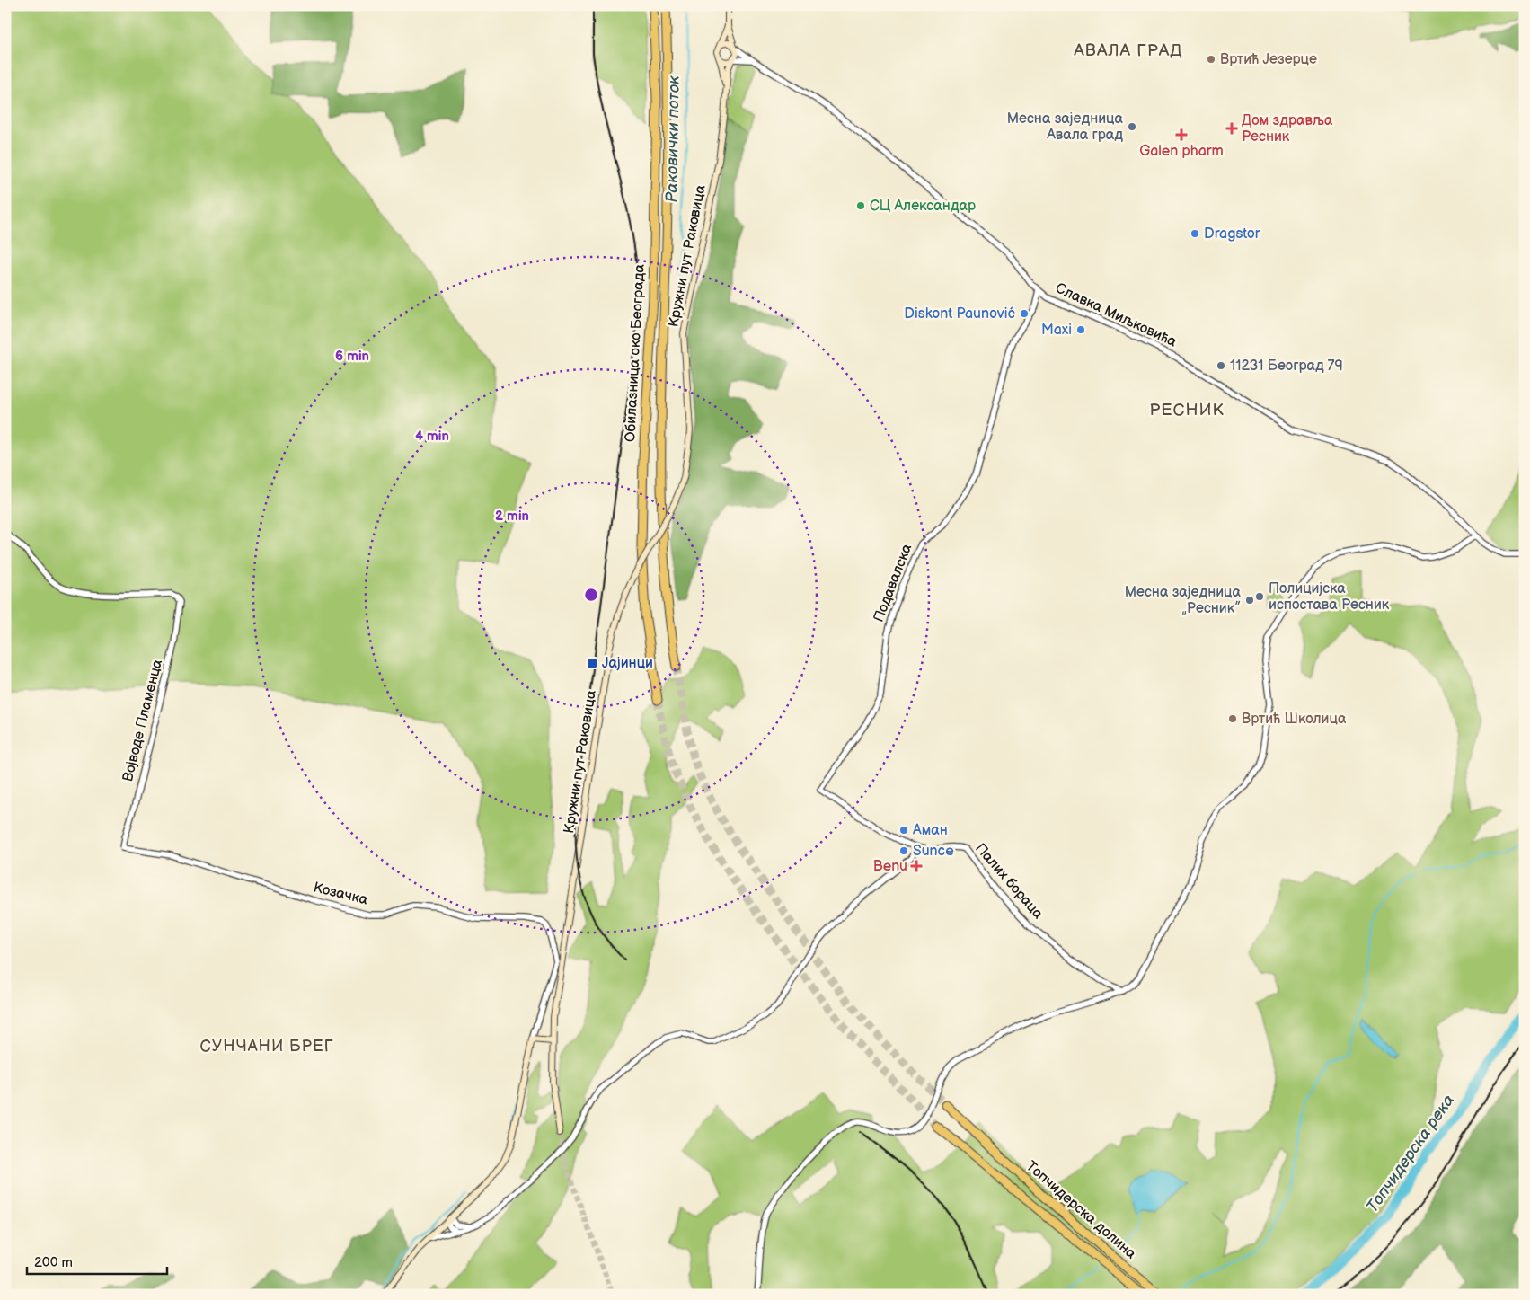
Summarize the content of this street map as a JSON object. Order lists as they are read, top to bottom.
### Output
{
  "streets": {
    "highway": ["Обилазница око Београда", "Топчидерска долина"],
    "main road": ["Кружни пут Раковица"],
    "street": [
      "Славка Миљковића",
      "Подавалска",
      "Војводе Пламенца",
      "Палих бораца",
      "Козачка"
    ]
  },
  "crossings": [
    ["Кружни пут Раковица", "Славка Миљковића"],
    ["Славка Миљковића", "Подавалска"],
    ["Подавалска", "Палих бораца"],
    ["Војводе Пламенца", "Козачка"]
  ],
  "districts": ["АВАЛА ГРАД", "РЕСНИК", "СУНЧАНИ БРЕГ"],
  "water": ["Раковички поток", "Топчидерска река"],
  "places": {
    "other": [
      "Вртић Језерце",
      "Месна заједница Авала град",
      "СЦ Александар",
      "Dragstor",
      "Diskont Paunović",
      "Maxi",
      "11231 Београд 79",
      "Полицијска испостава Ресник",
      "Месна заједница „Ресник”",
      "Вртић Школица",
      "Аман",
      "Sunce"
    ],
    "health": ["Дом здравља Ресник", "Galen pharm", "Benu"],
    "transit": ["Јајинци"]
  },
  "scale_bar": "200 m",
  "rings": ["6 min", "4 min", "2 min"]
}
